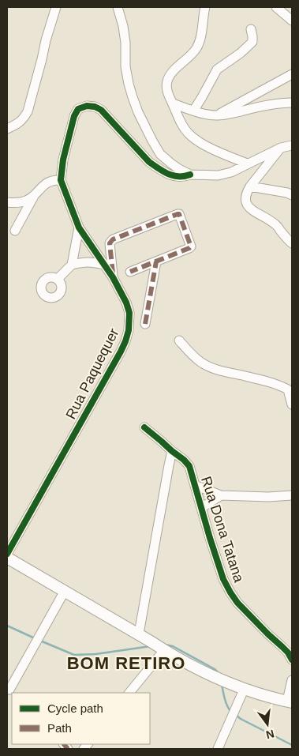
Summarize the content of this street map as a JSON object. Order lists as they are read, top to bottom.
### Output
{
  "streets": {
    "street": ["Rua Paquequer", "Rua Dona Tatana"]
  },
  "districts": ["BOM RETIRO"],
  "legend": ["Cycle path", "Path"],
  "north": "bottom"
}
